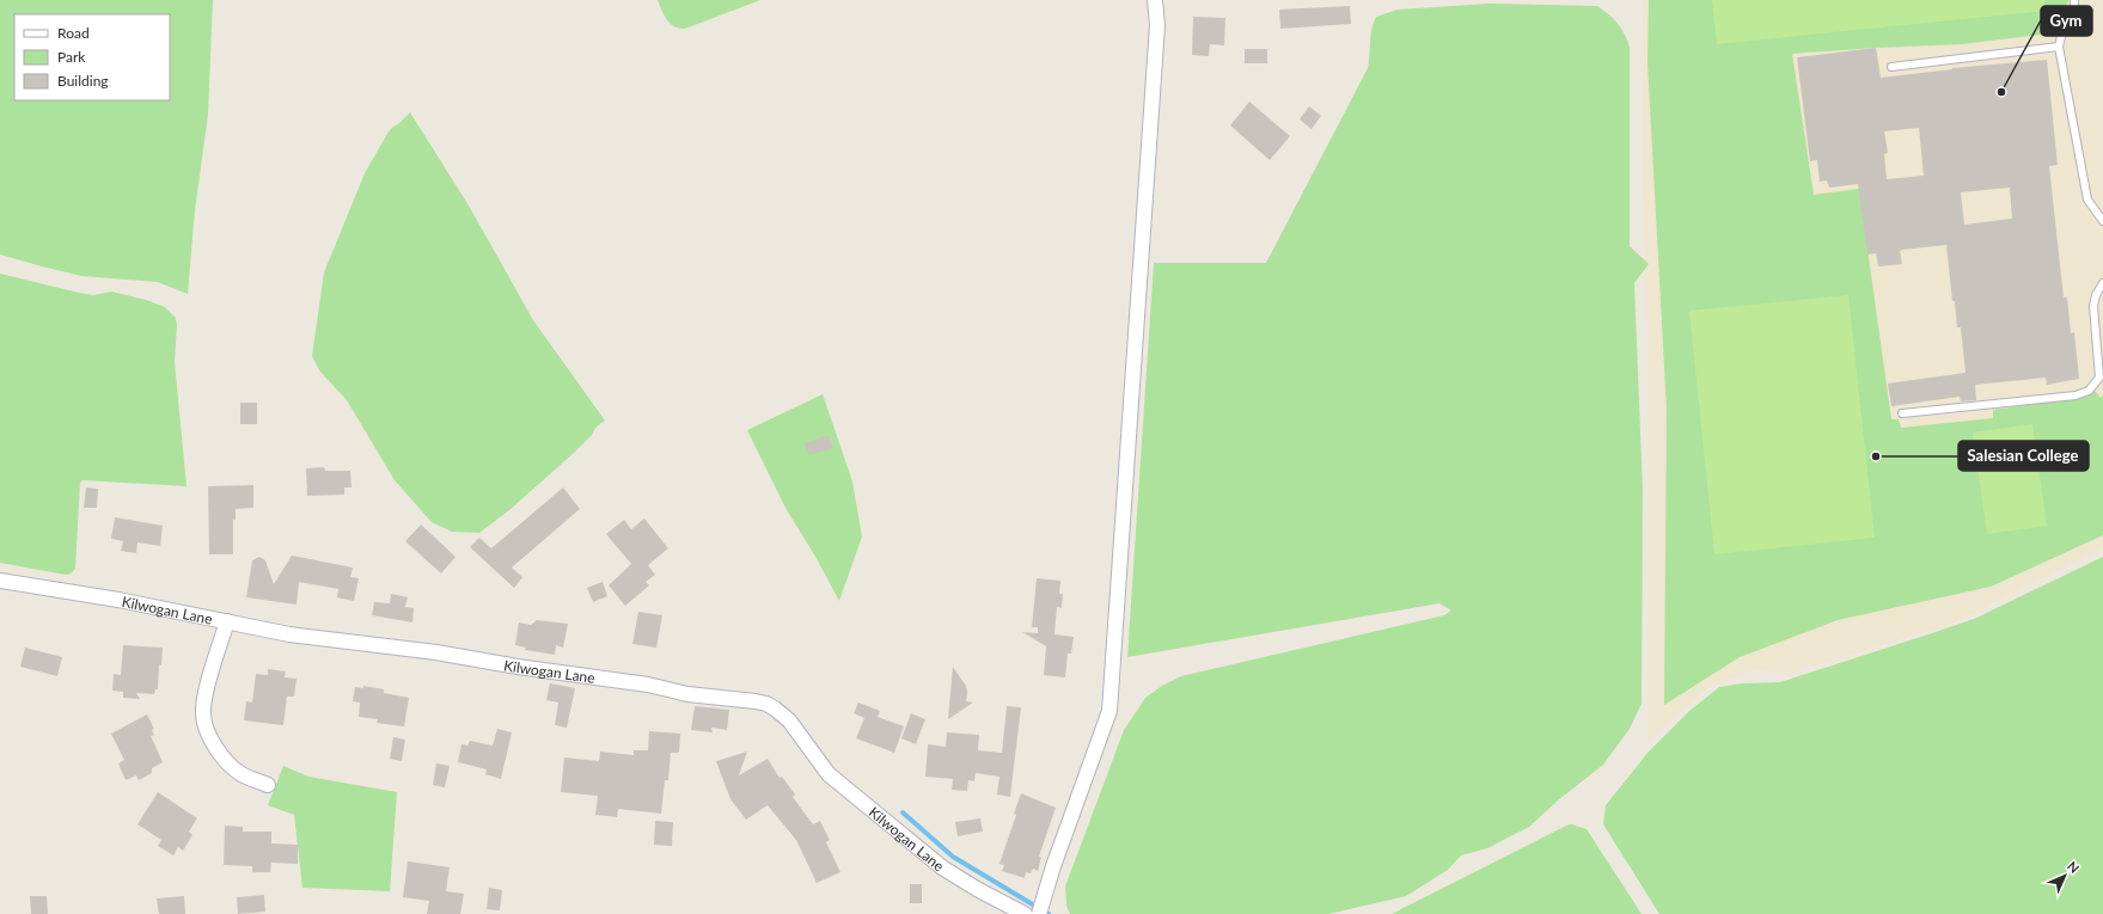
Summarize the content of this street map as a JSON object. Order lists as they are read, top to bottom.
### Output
{
  "streets": {
    "street": ["Kilwogan Lane"]
  },
  "places": ["Gym", "Salesian College"],
  "legend": ["Road", "Park", "Building"],
  "north": "top right"
}
